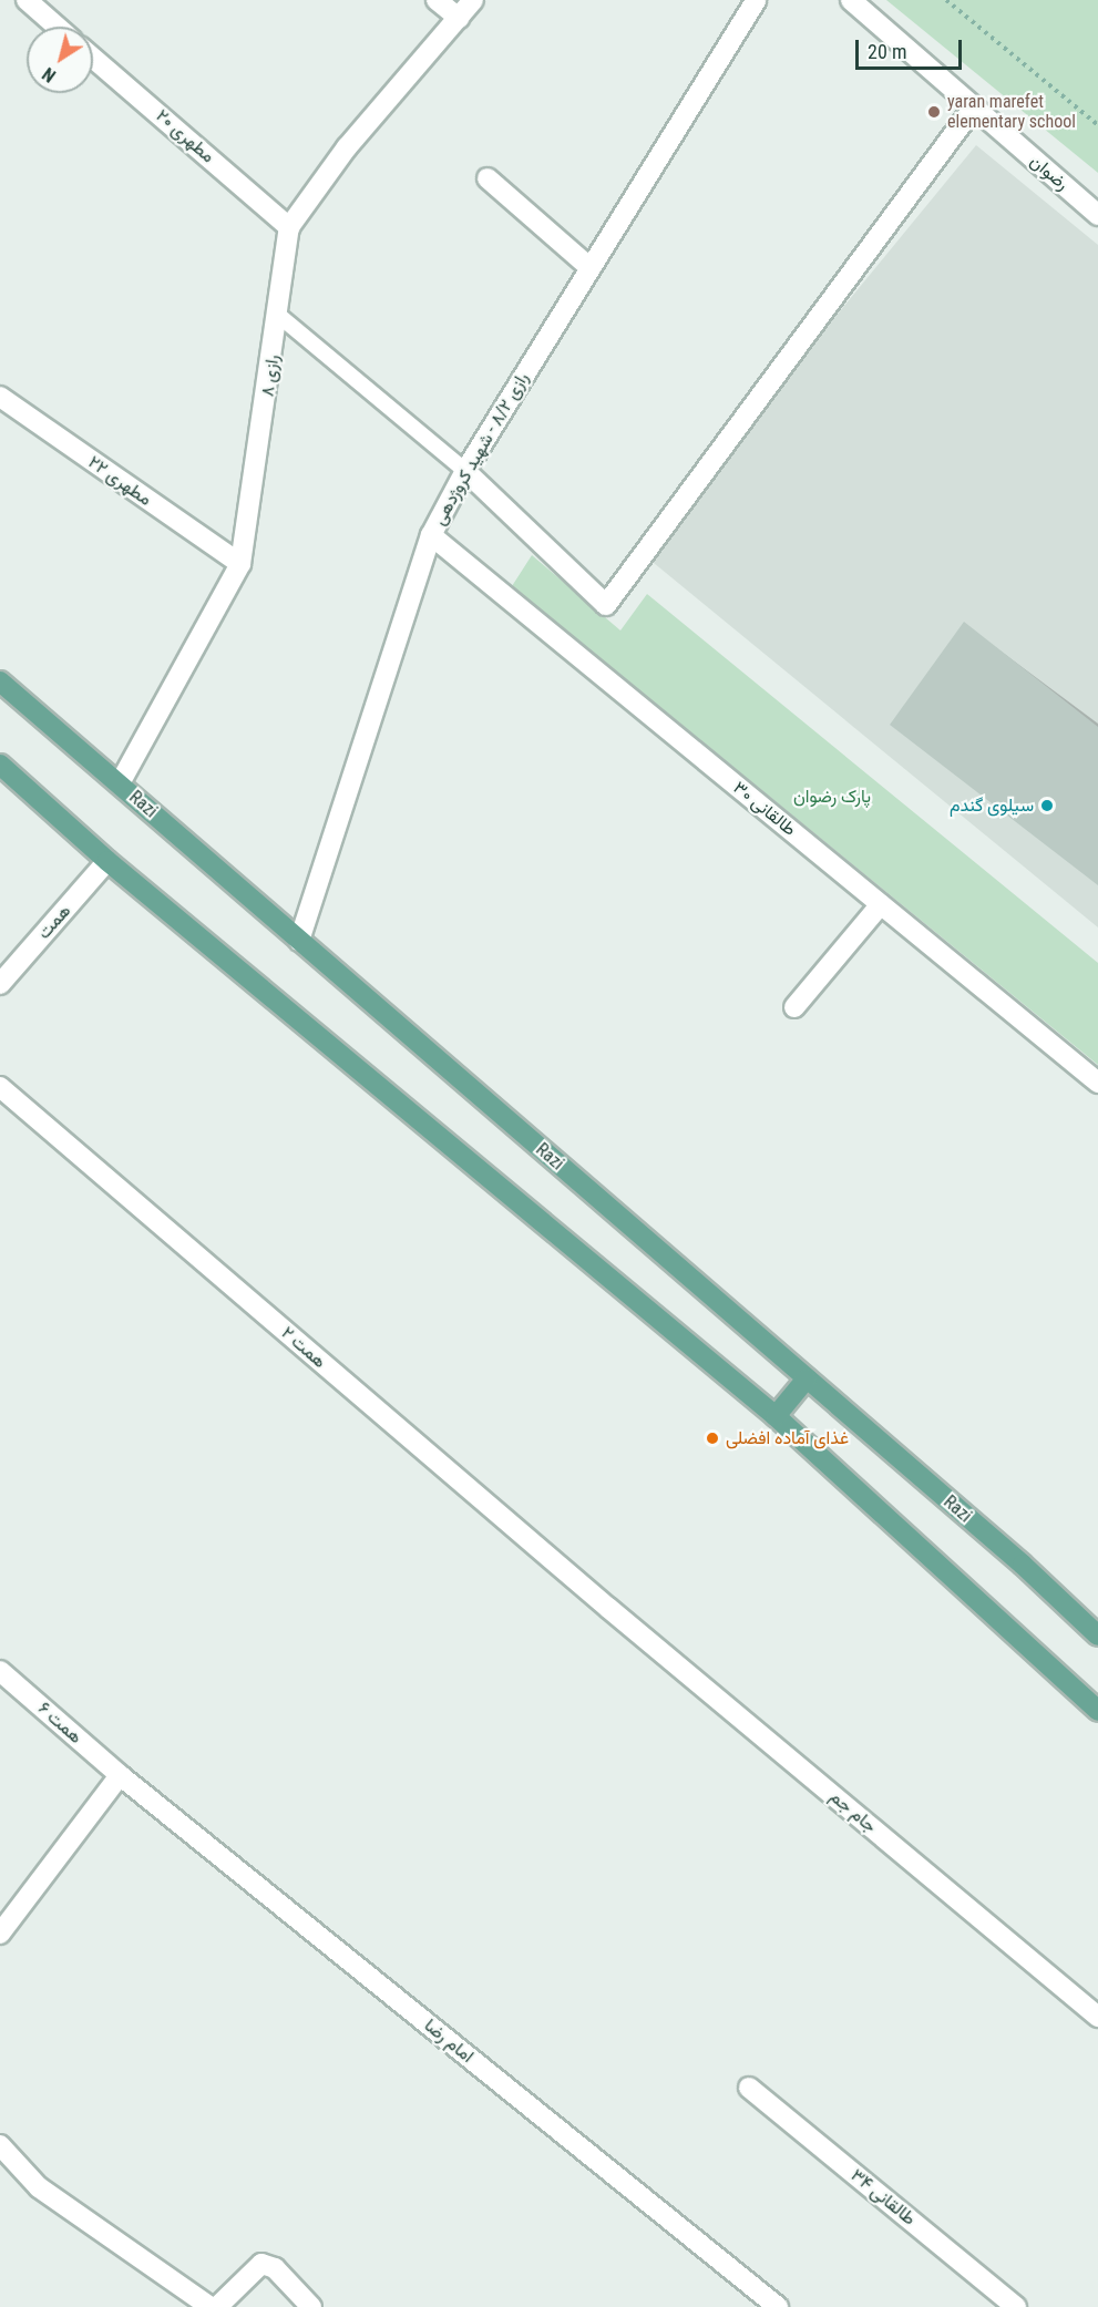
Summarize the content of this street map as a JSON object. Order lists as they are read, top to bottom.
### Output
{
  "streets": {
    "main road": ["Razi"],
    "street": [
      "مطهری ۲۰",
      "رضوان",
      "رازی ۸",
      "رازی ۸/۲ - شهید کروژدهی",
      "مطهری ۲۲",
      "طالقانی ۳۰",
      "همت",
      "همت ۲",
      "همت ۶",
      "جام جم",
      "امام رضا",
      "طالقانی ۳۴"
    ]
  },
  "crossings": [
    ["مطهری ۲۰", "رازی ۸"],
    ["رازی ۸", "مطهری ۲۲"],
    ["رازی ۸", "Razi"],
    ["رازی ۸/۲ - شهید کروژدهی", "Razi"],
    ["رازی ۸/۲ - شهید کروژدهی", "طالقانی ۳۰"],
    ["همت ۲", "جام جم"],
    ["همت ۶", "امام رضا"]
  ],
  "parks": ["پارک رضوان"],
  "places": ["yaran marefet elementary school", "سیلوی گندم", "غذای آماده افضلی"],
  "scale_bar": "20 m",
  "north": "bottom left"
}
